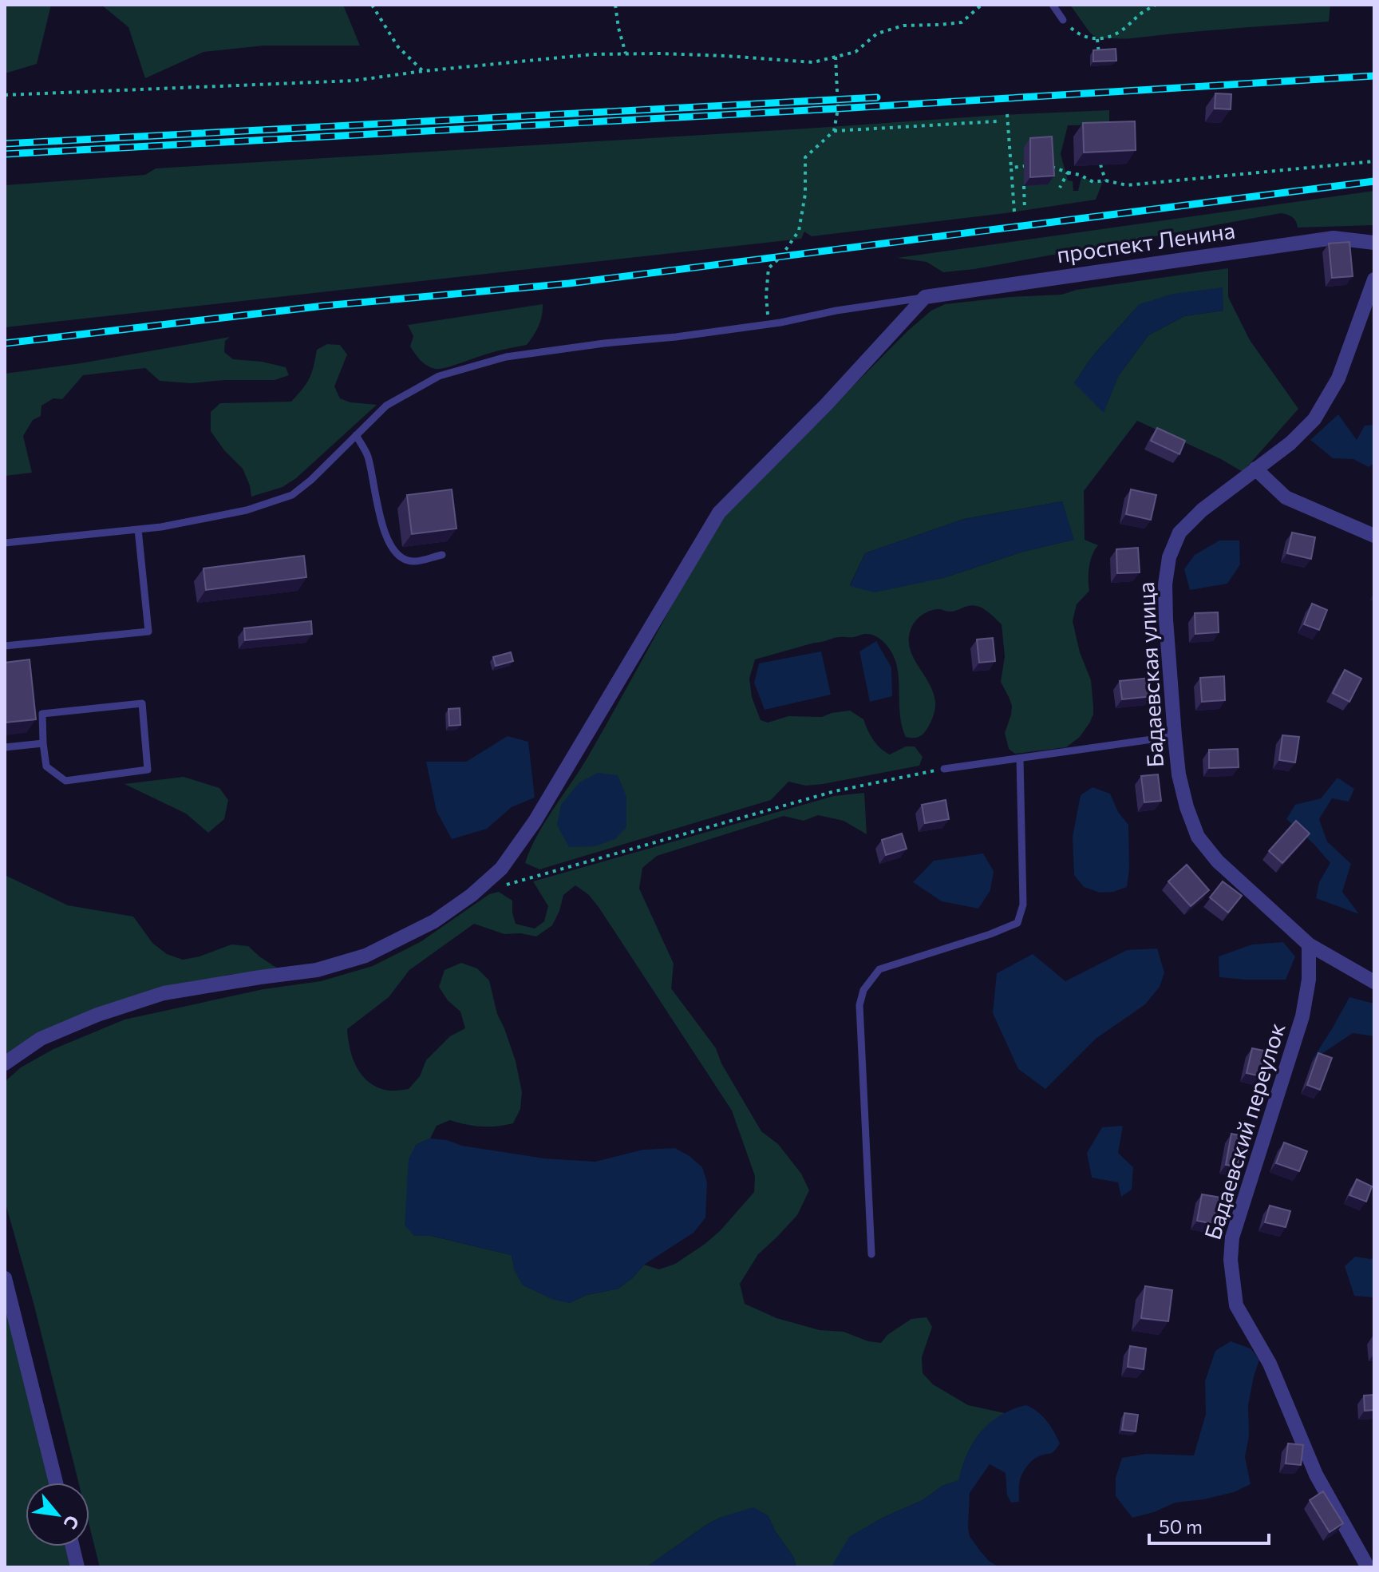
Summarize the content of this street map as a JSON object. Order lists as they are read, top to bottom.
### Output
{
  "streets": {
    "street": ["проспект Ленина", "Бадаевская улица", "Бадаевский переулок"]
  },
  "crossings": [
    ["Бадаевская улица", "Бадаевский переулок"]
  ],
  "scale_bar": "50 m",
  "north": "bottom right"
}
